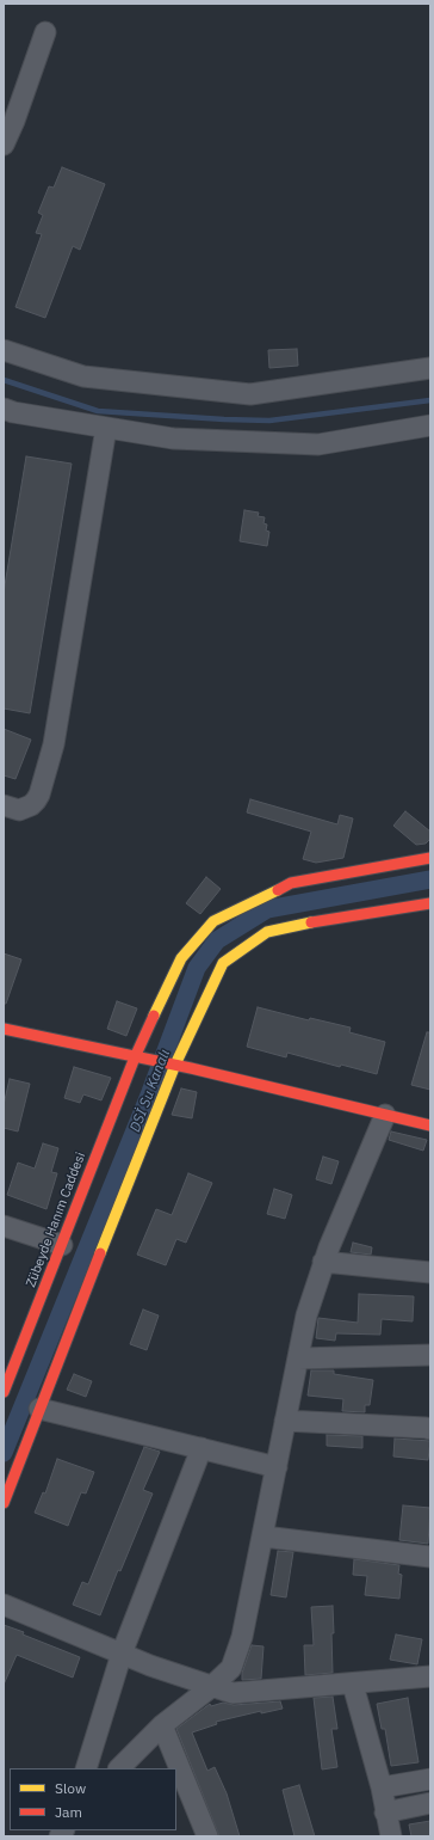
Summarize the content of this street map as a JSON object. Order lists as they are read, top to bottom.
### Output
{
  "streets": {
    "street": ["Zübeyde Hanım Caddesi"]
  },
  "water": ["DSİ Su Kanalı"],
  "legend": ["Slow", "Jam"]
}
